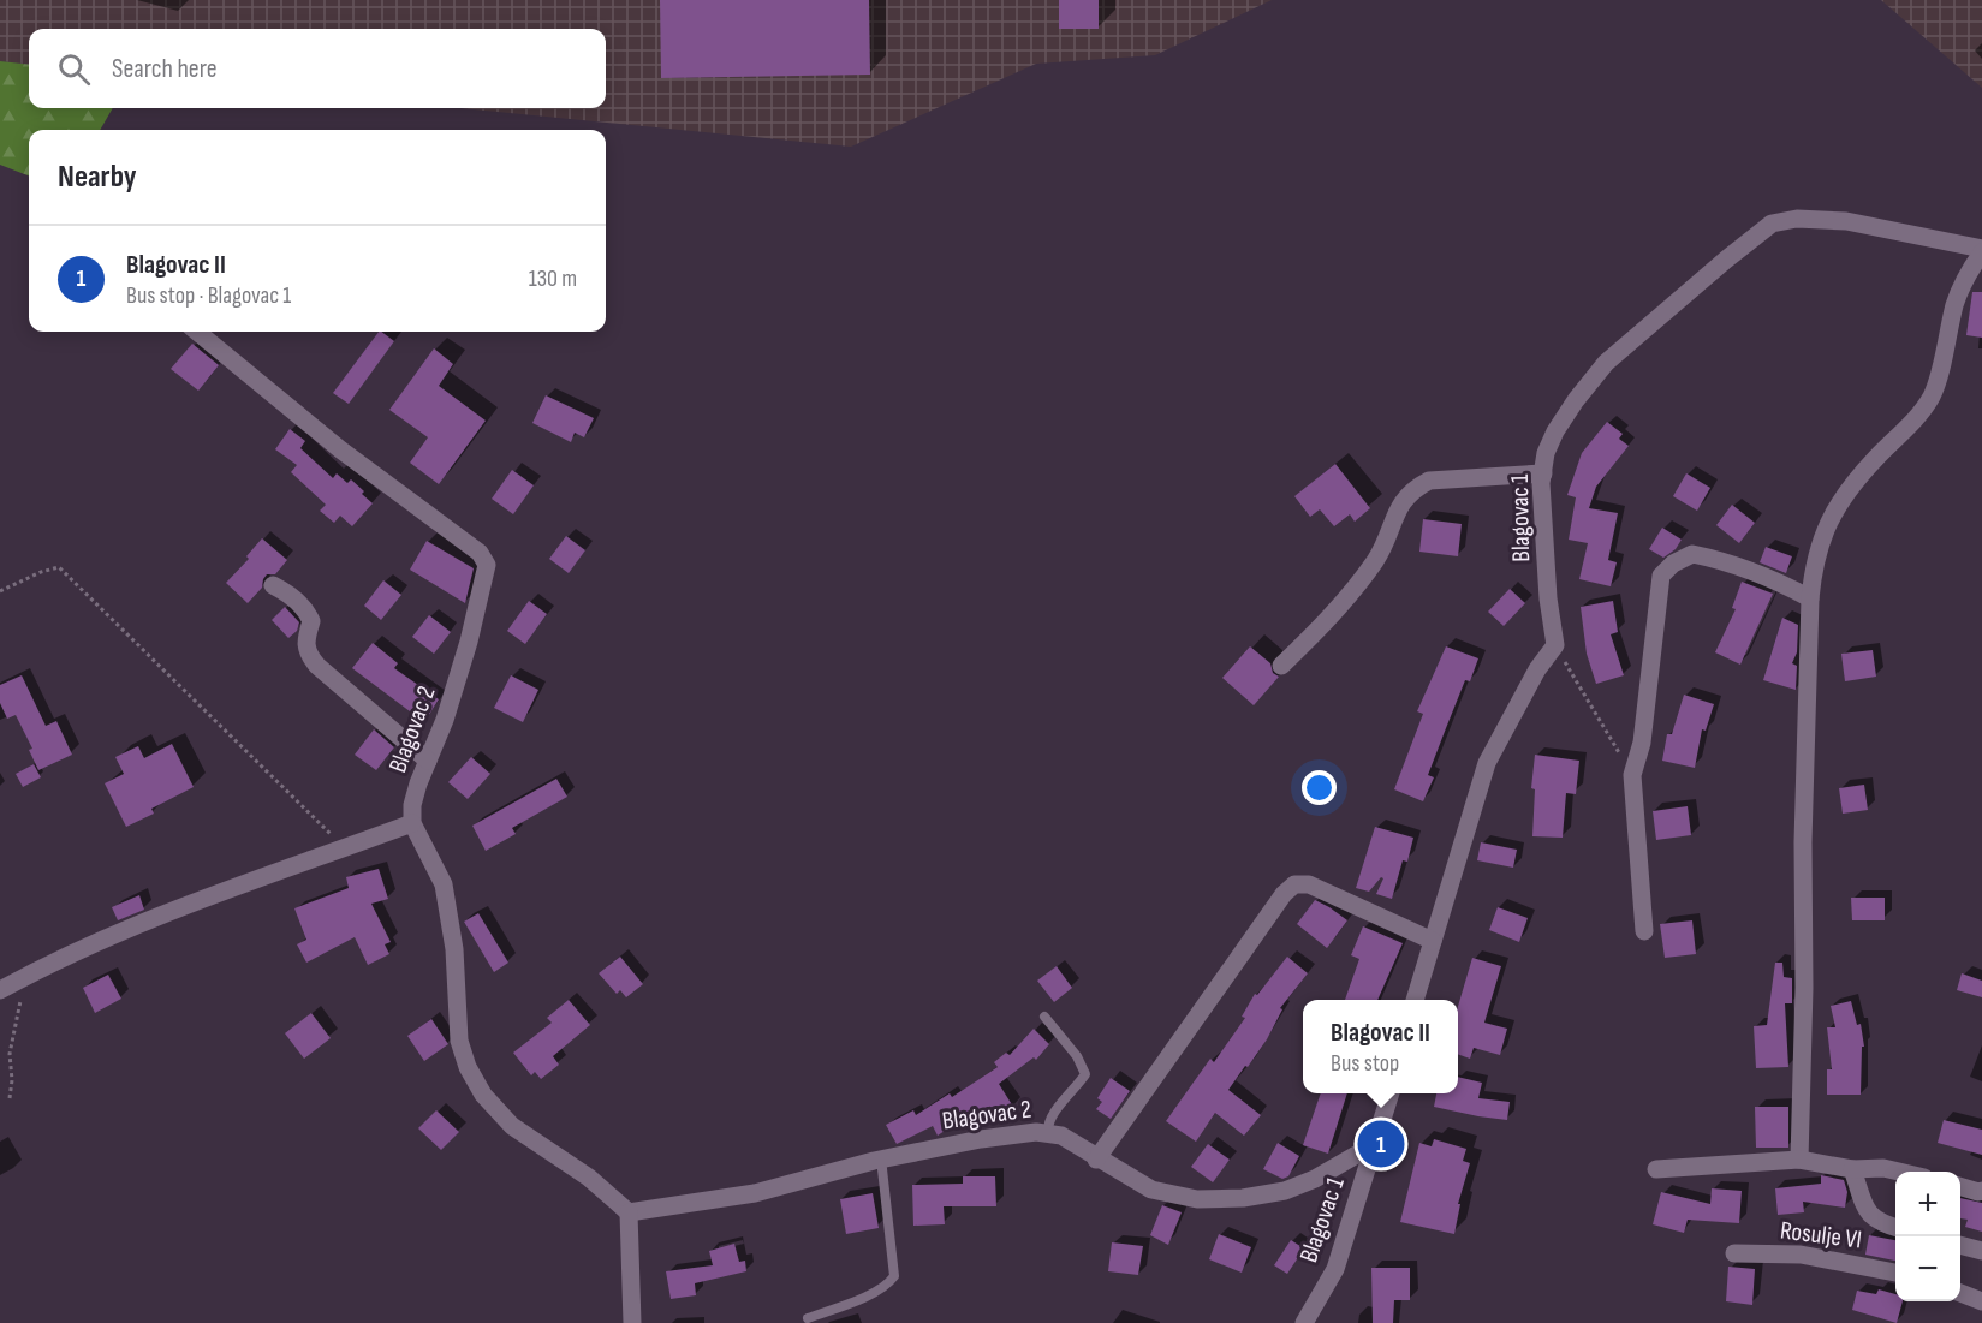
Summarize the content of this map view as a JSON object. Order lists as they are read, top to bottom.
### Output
{
  "streets": {
    "street": ["Blagovac 1", "Blagovac 2", "Rosulje VI"]
  },
  "crossings": [
    ["Blagovac 1", "Blagovac 2"]
  ],
  "page": {
    "search": "Search here",
    "heading": "Nearby",
    "list": [
      {
        "mark": "1",
        "name": "Blagovac II",
        "note": "Bus stop · Blagovac 1",
        "value": "130 m"
      }
    ],
    "popup": ["Blagovac II", "Bus stop"],
    "pins": "1",
    "map_buttons": ["+", "−"]
  }
}
